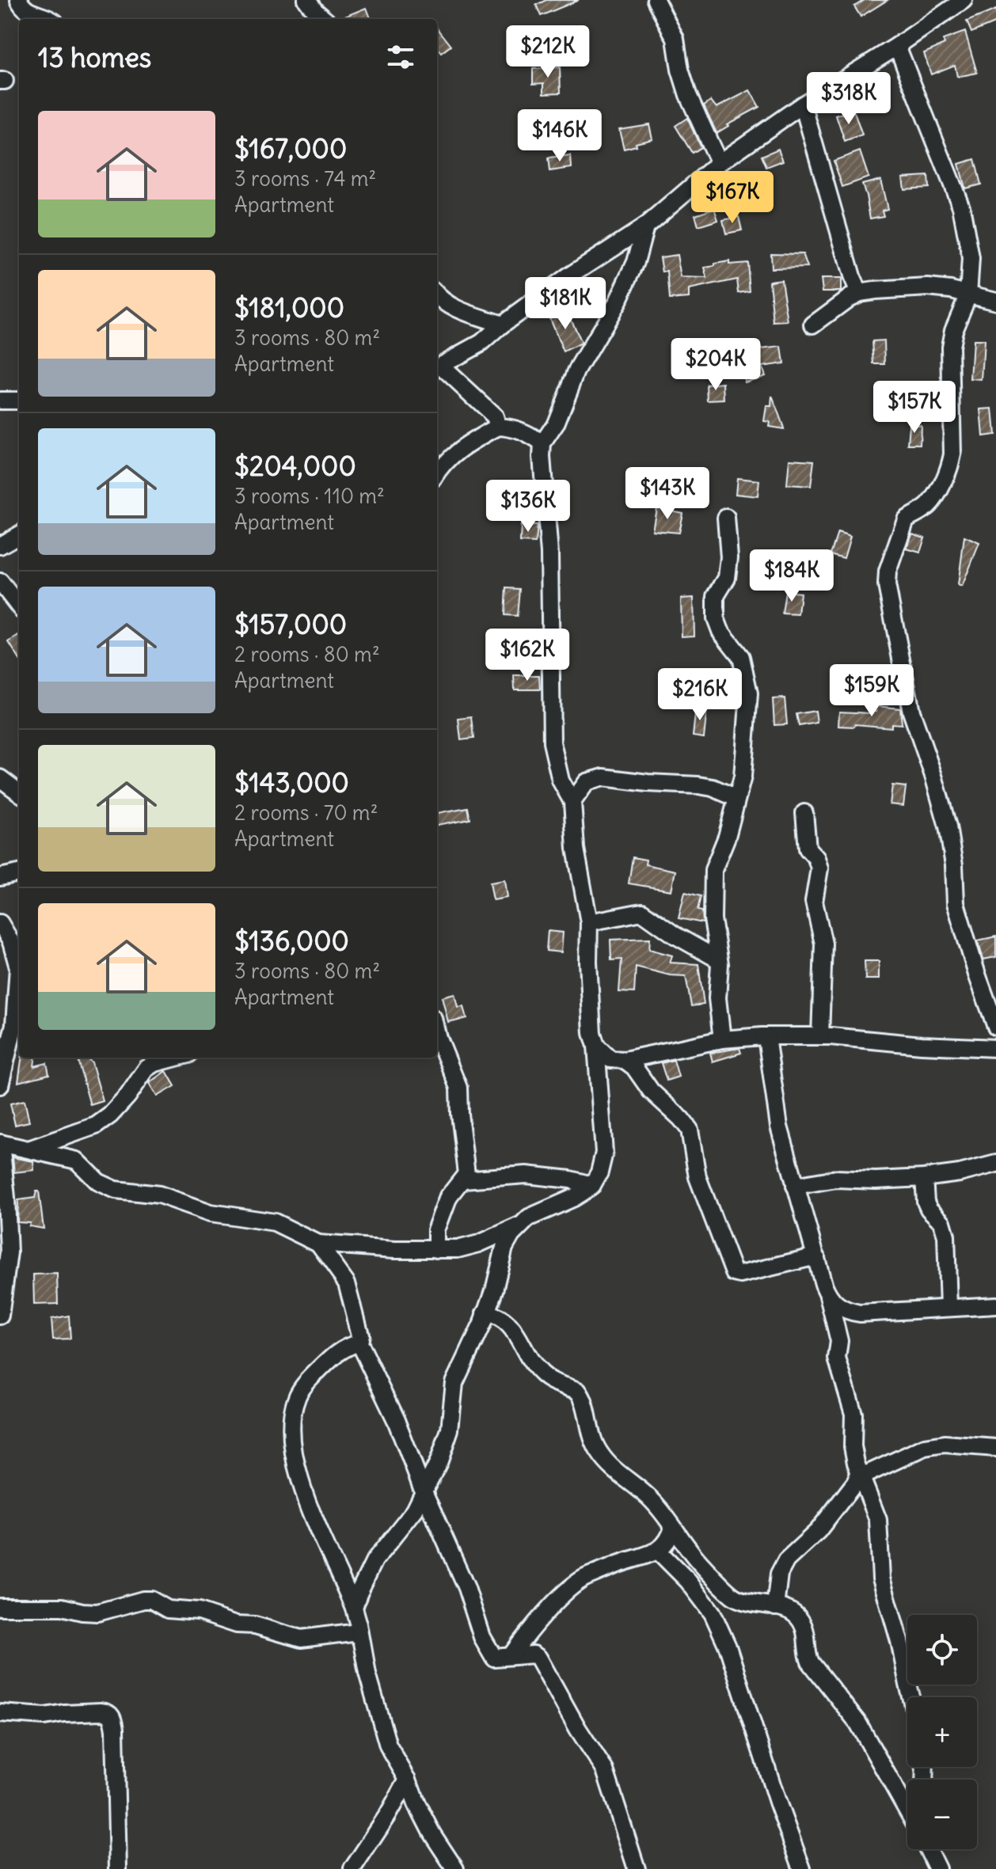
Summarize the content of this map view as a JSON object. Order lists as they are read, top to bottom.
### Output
{
  "page": {
    "heading": "13 homes",
    "price": [
      "$212K",
      "$318K",
      "$146K",
      "$167K",
      "$181K",
      "$204K",
      "$157K",
      "$143K",
      "$136K",
      "$184K",
      "$162K",
      "$159K",
      "$216K"
    ],
    "list": [
      {
        "name": "$167,000",
        "note": "3 rooms · 74 m² · Apartment"
      },
      {
        "name": "$181,000",
        "note": "3 rooms · 80 m² · Apartment"
      },
      {
        "name": "$204,000",
        "note": "3 rooms · 110 m² · Apartment"
      },
      {
        "name": "$157,000",
        "note": "2 rooms · 80 m² · Apartment"
      },
      {
        "name": "$143,000",
        "note": "2 rooms · 70 m² · Apartment"
      },
      {
        "name": "$136,000",
        "note": "3 rooms · 80 m² · Apartment"
      }
    ],
    "map_buttons": ["+", "−"]
  }
}
